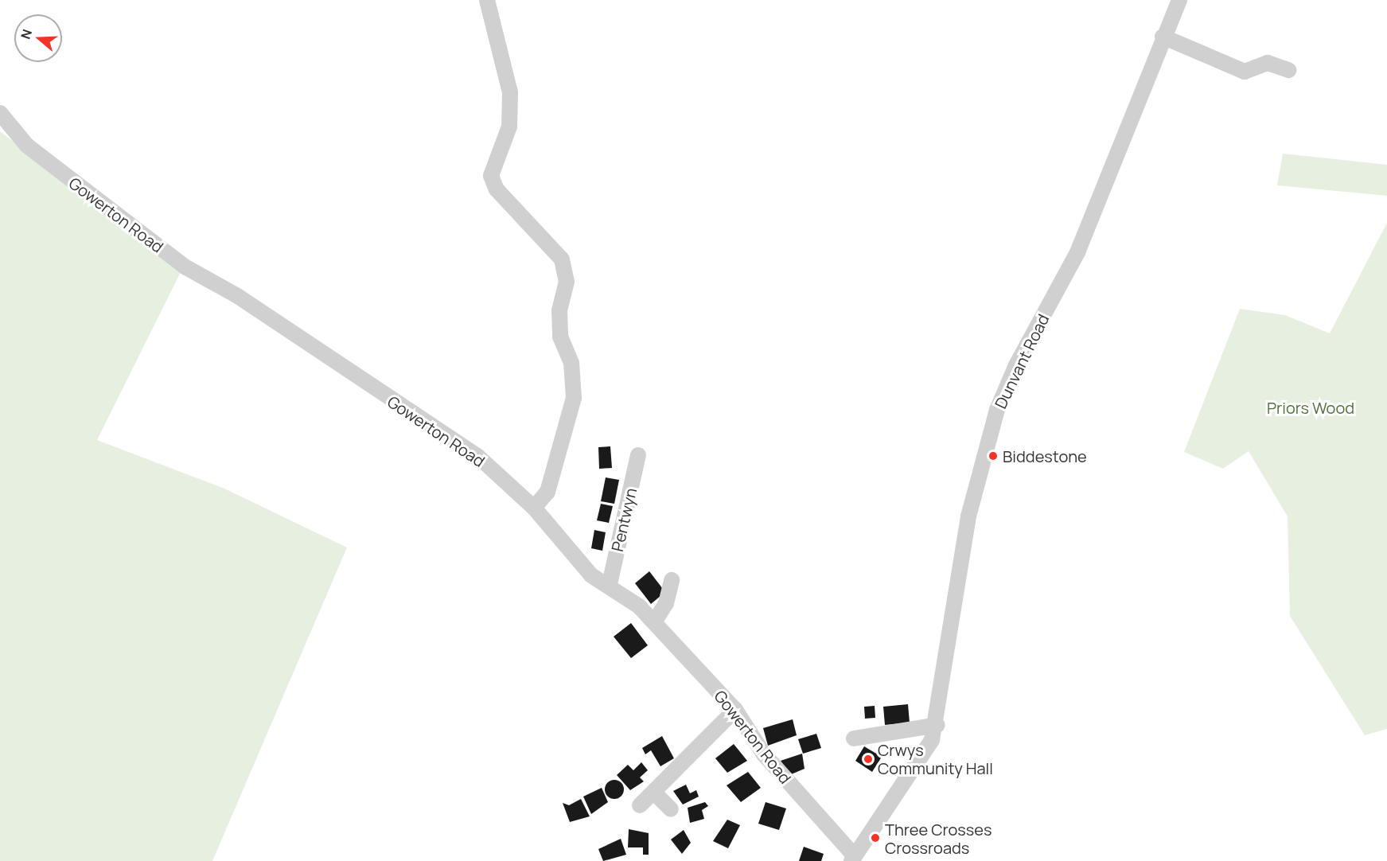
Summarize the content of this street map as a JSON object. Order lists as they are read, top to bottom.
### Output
{
  "streets": {
    "street": ["Gowerton Road", "Dunvant Road", "Pentwyn"]
  },
  "crossings": [
    ["Gowerton Road", "Dunvant Road"],
    ["Gowerton Road", "Pentwyn"]
  ],
  "parks": ["Priors Wood"],
  "places": ["Biddestone", "Crwys Community Hall", "Three Crosses Crossroads"],
  "north": "left"
}
